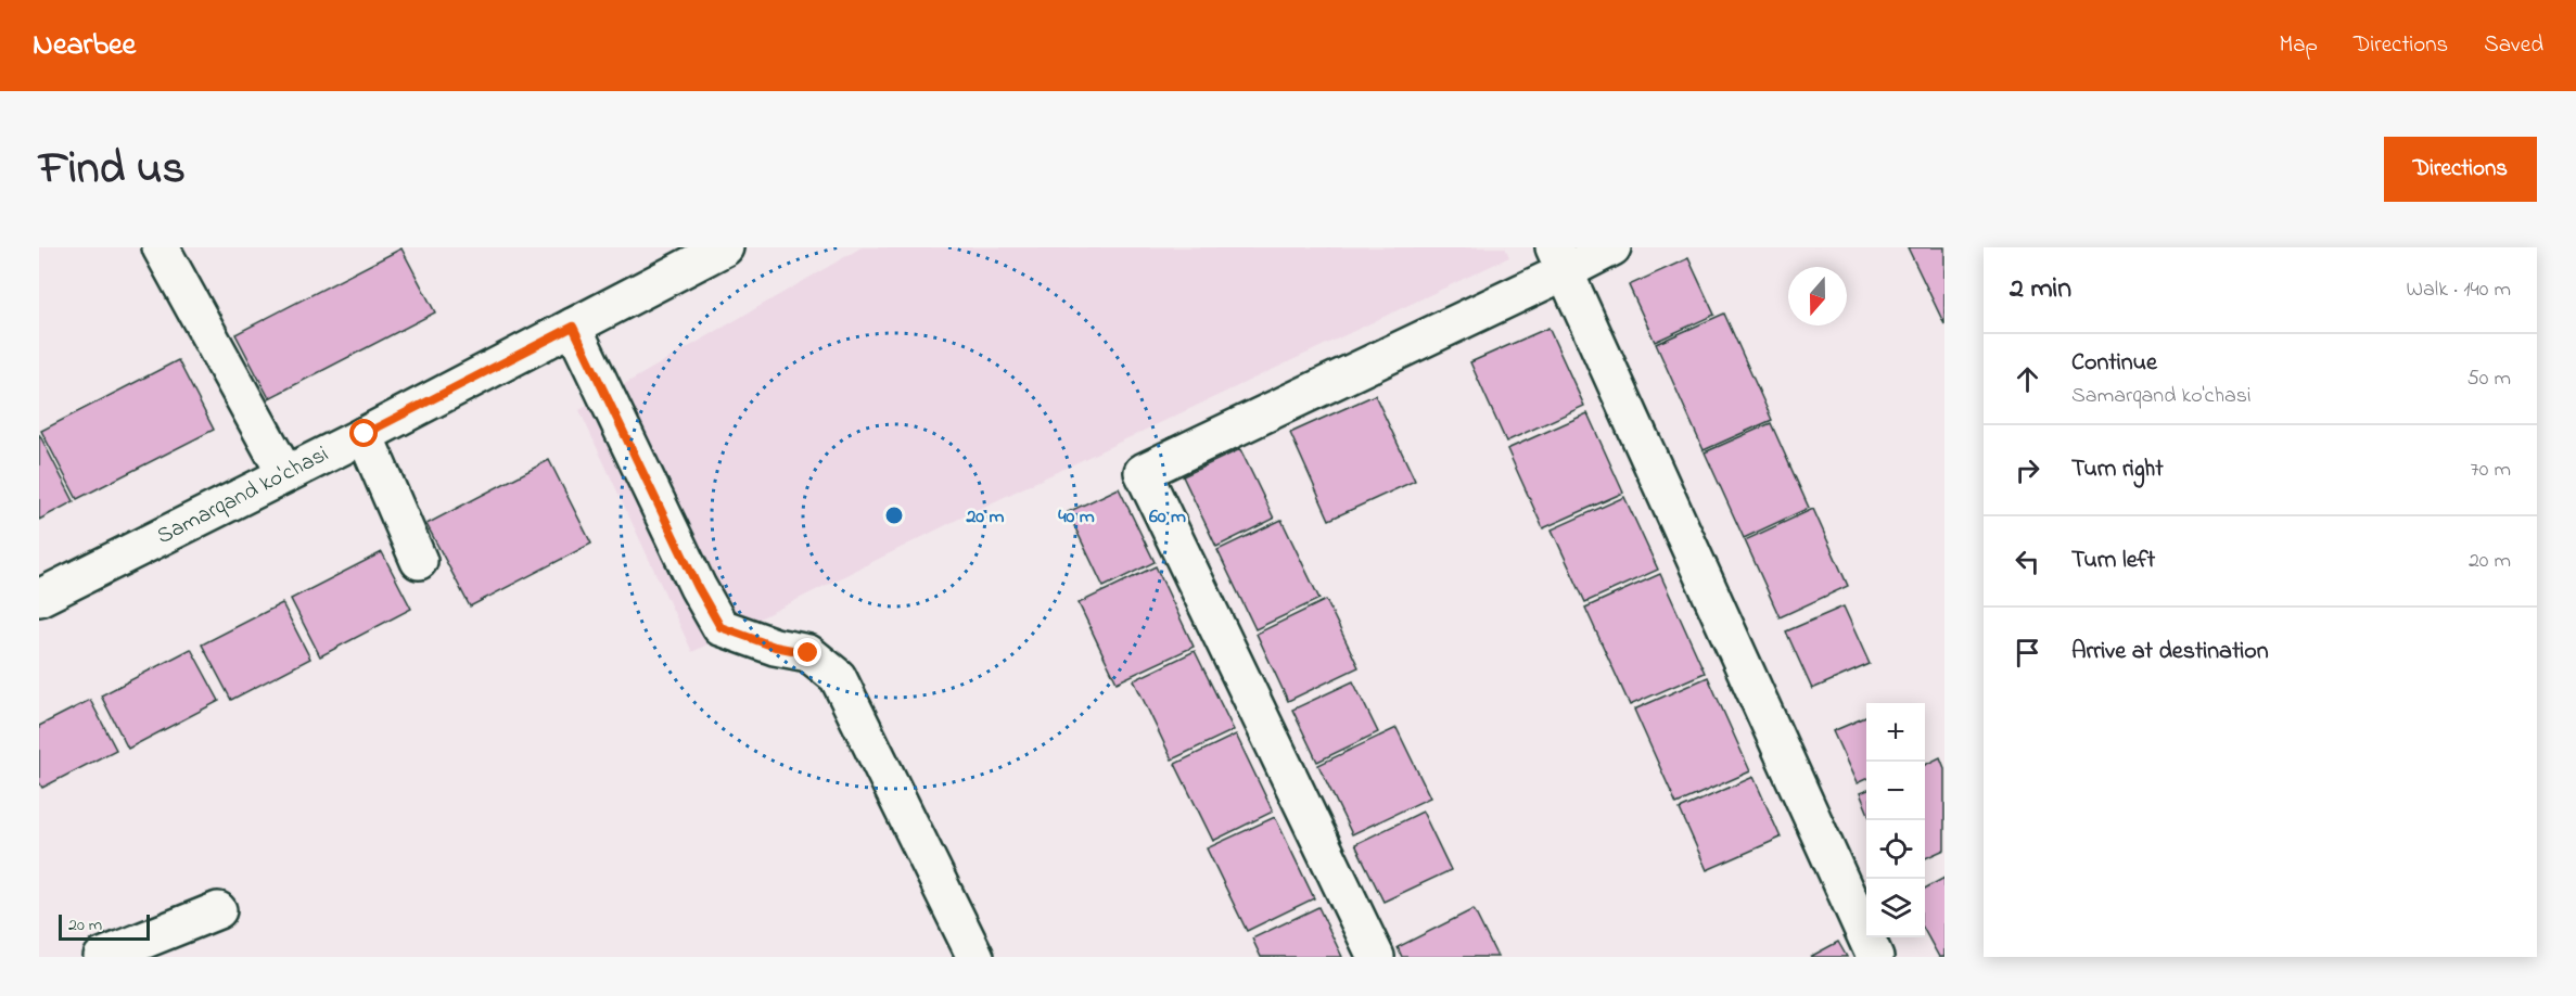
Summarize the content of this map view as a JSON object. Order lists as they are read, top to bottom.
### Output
{
  "streets": {
    "street": ["Samarqand ko'chasi"]
  },
  "scale_bar": "20 m",
  "north": "bottom",
  "page": {
    "header": "Nearbee",
    "nav": ["Map", "Directions", "Saved"],
    "title": "Find us",
    "buttons": "Directions",
    "heading": ["2 min", "Walk · 140 m"],
    "list": [
      ["Continue", "Samarqand ko'chasi", "50 m"],
      ["Turn right", "70 m"],
      ["Turn left", "20 m"],
      "Arrive at destination"
    ],
    "map_buttons": ["+", "−"],
    "scale": "20 m"
  },
  "rings": ["20 m", "40 m", "60 m"]
}
